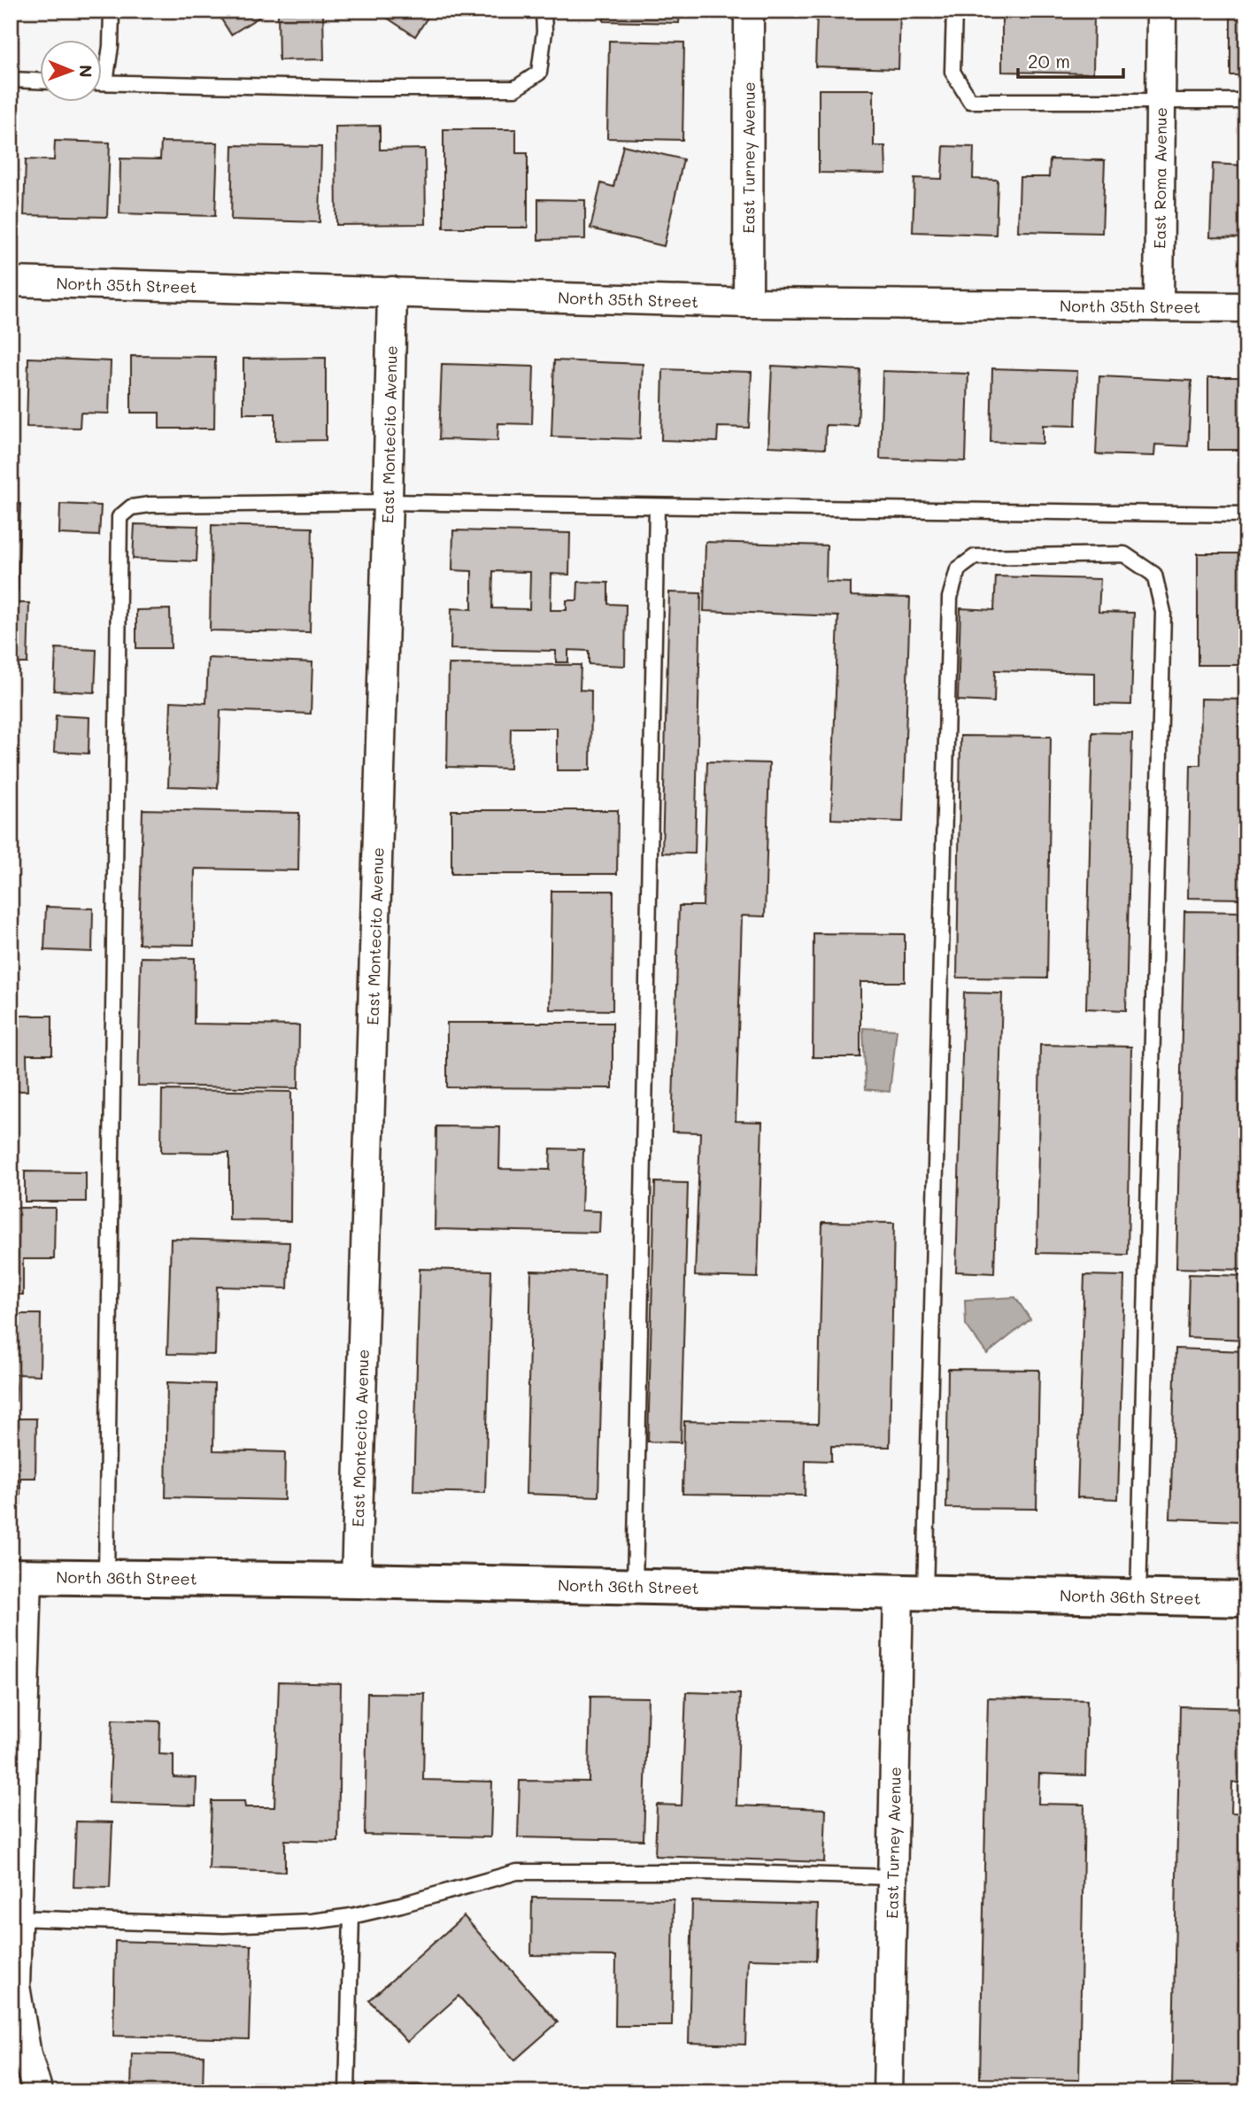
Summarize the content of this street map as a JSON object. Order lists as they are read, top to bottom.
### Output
{
  "streets": {
    "main road": ["North 36th Street"],
    "street": [
      "East Turney Avenue",
      "East Roma Avenue",
      "North 35th Street",
      "East Montecito Avenue"
    ]
  },
  "crossings": [
    ["East Turney Avenue", "North 35th Street"],
    ["East Turney Avenue", "North 36th Street"],
    ["East Roma Avenue", "North 35th Street"],
    ["North 35th Street", "East Montecito Avenue"],
    ["East Montecito Avenue", "North 36th Street"]
  ],
  "scale_bar": "20 m",
  "north": "right"
}
